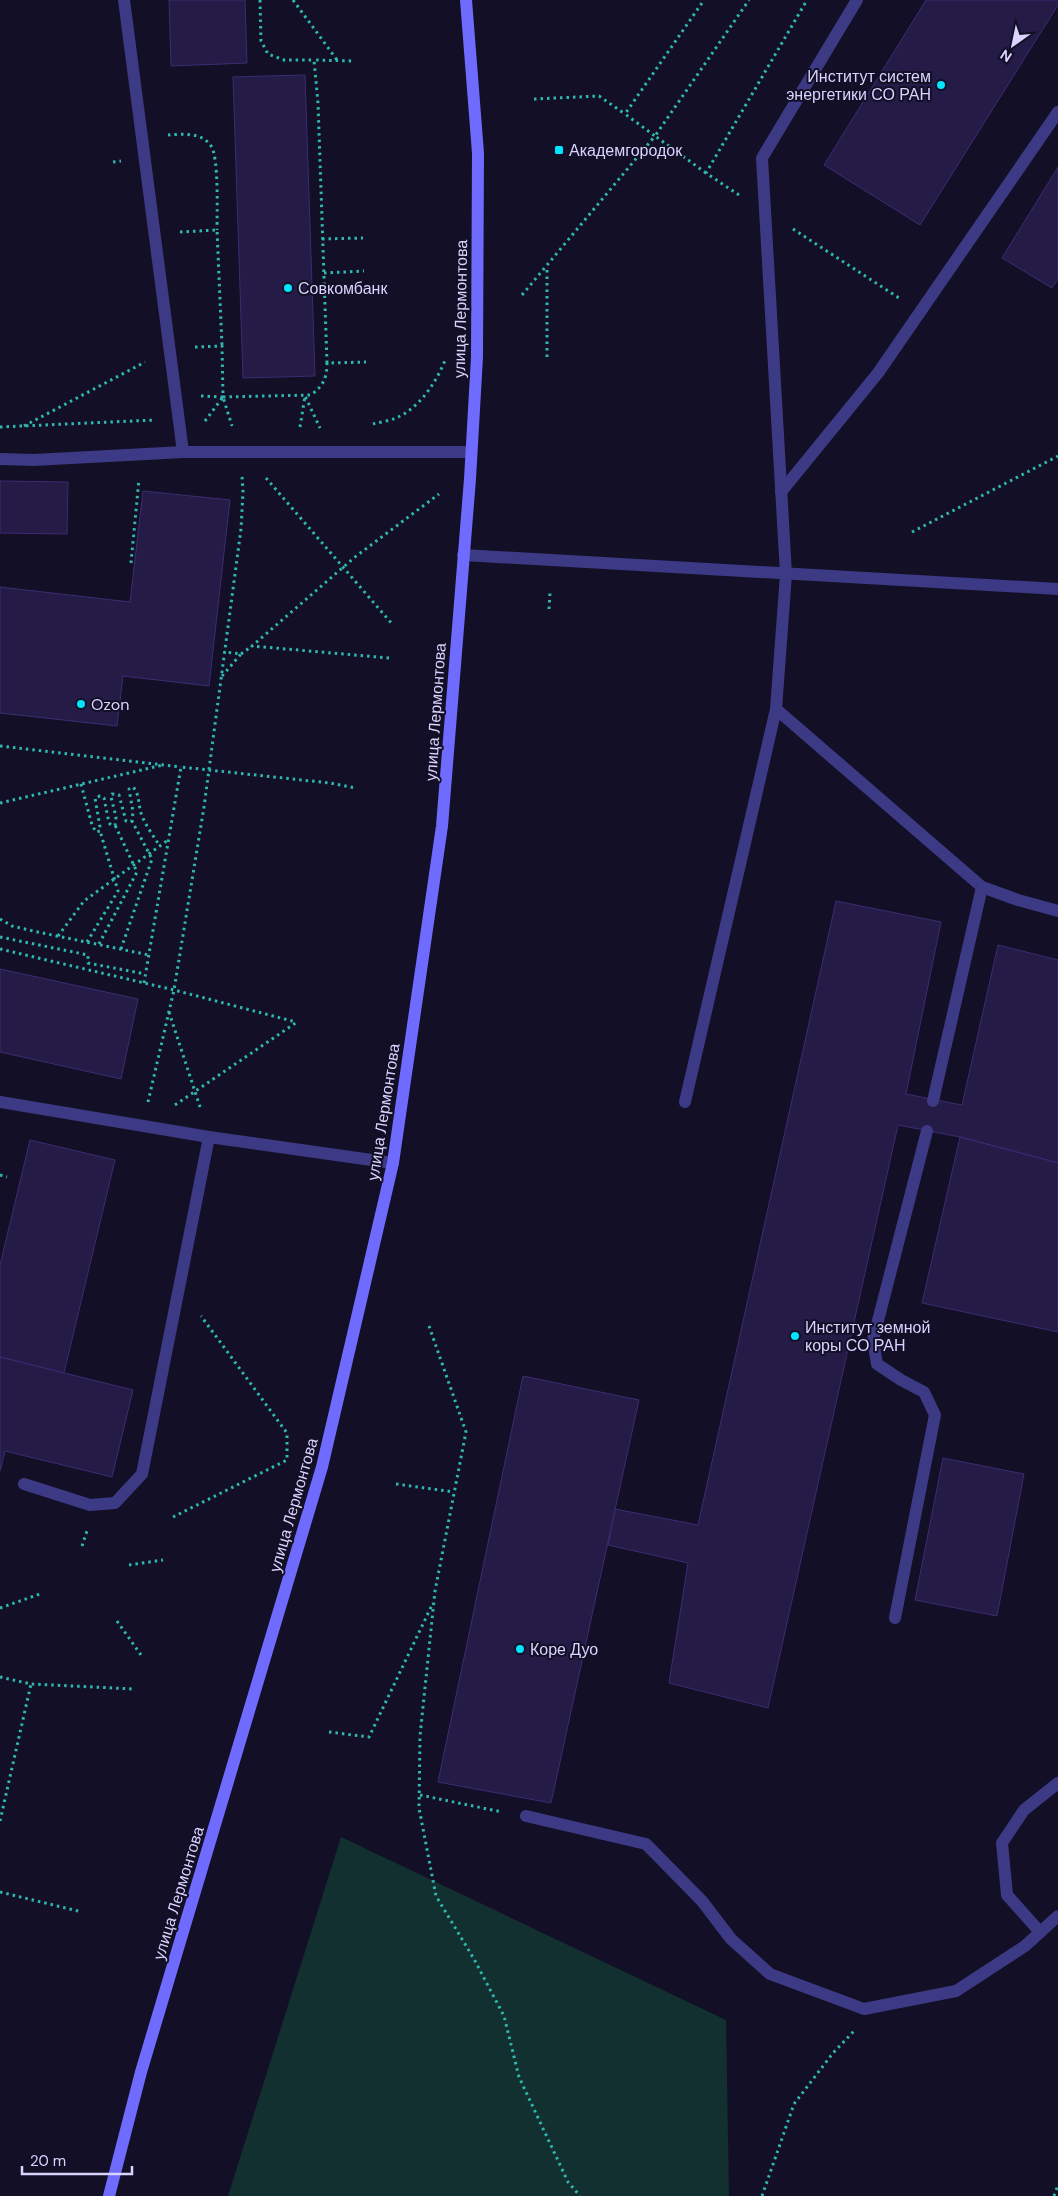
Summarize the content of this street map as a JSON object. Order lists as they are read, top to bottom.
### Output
{
  "streets": {
    "main road": ["улица Лермонтова"]
  },
  "places": {
    "other": [
      "Институт систем энергетики СО РАН",
      "Совкомбанк",
      "Ozon",
      "Институт земной коры СО РАН",
      "Коре Дуо"
    ],
    "transit": ["Академгородок"]
  },
  "scale_bar": "20 m",
  "north": "bottom left"
}
